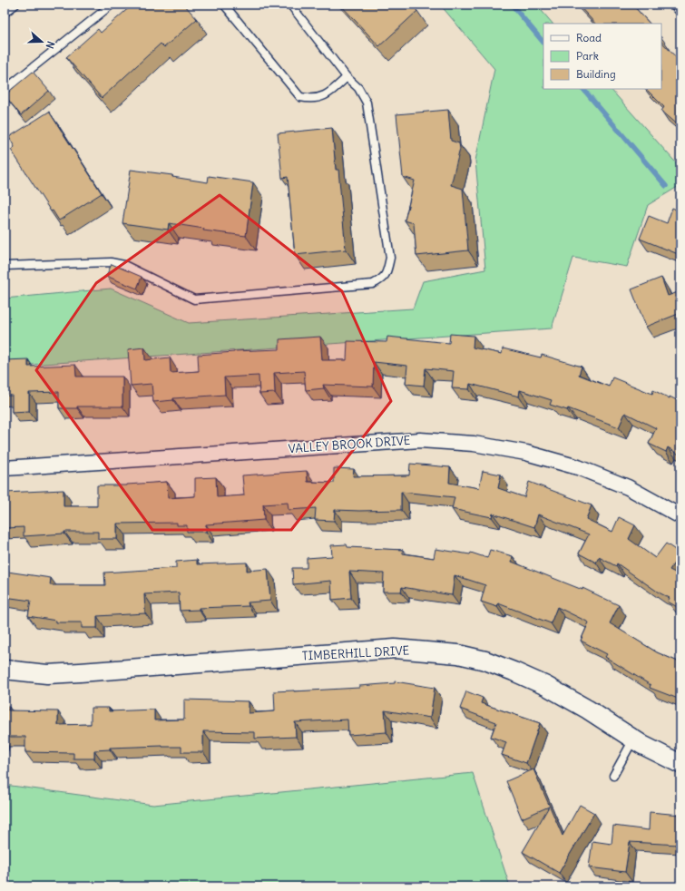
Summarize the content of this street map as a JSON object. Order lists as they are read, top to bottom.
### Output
{
  "streets": {
    "street": ["VALLEY BROOK DRIVE", "TIMBERHILL DRIVE"]
  },
  "legend": ["Road", "Park", "Building"],
  "north": "right"
}
